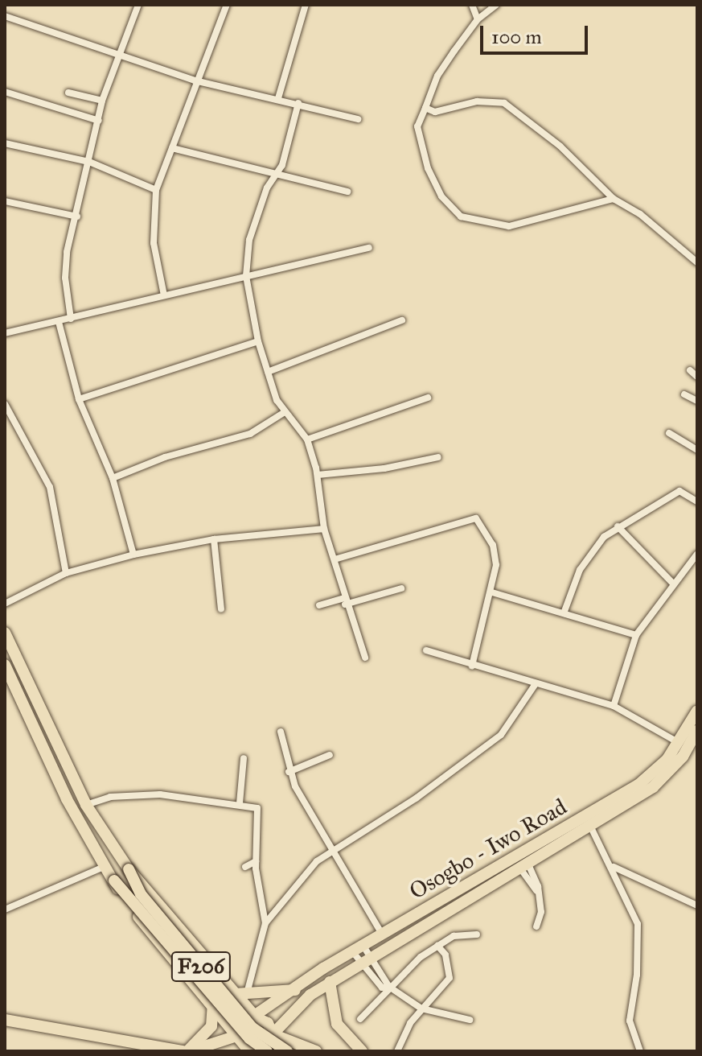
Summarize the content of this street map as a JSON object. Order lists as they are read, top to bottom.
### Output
{
  "streets": {
    "main road": ["Osogbo - Iwo Road", "F206"]
  },
  "scale_bar": "100 m"
}
